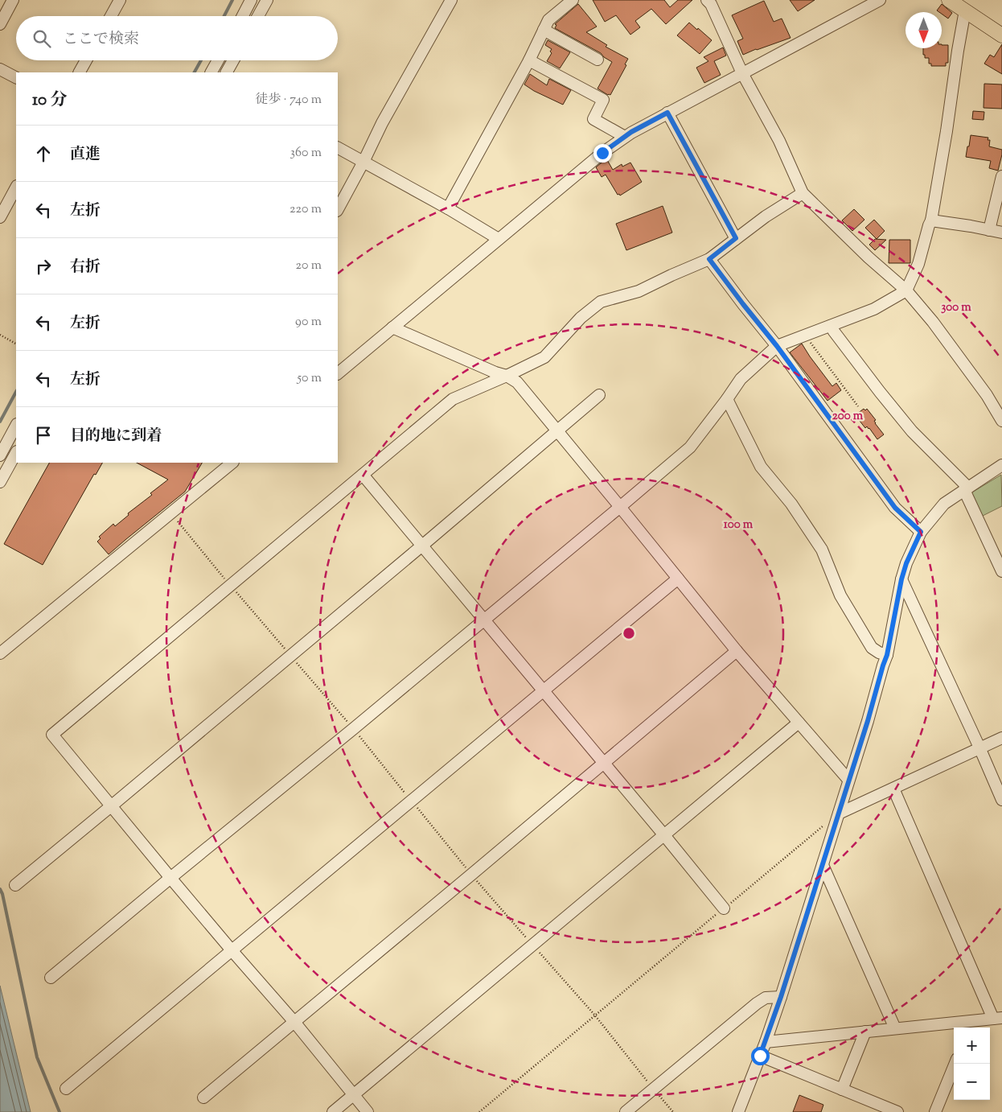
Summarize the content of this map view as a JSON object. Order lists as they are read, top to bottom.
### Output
{
  "north": "bottom",
  "page": {
    "search": "ここで検索",
    "heading": ["10 分", "徒歩 · 740 m"],
    "list": [
      ["直進", "360 m"],
      ["左折", "220 m"],
      ["右折", "20 m"],
      ["左折", "90 m"],
      ["左折", "50 m"],
      "目的地に到着"
    ],
    "map_buttons": ["+", "−"]
  },
  "rings": ["300 m", "200 m", "100 m"]
}
